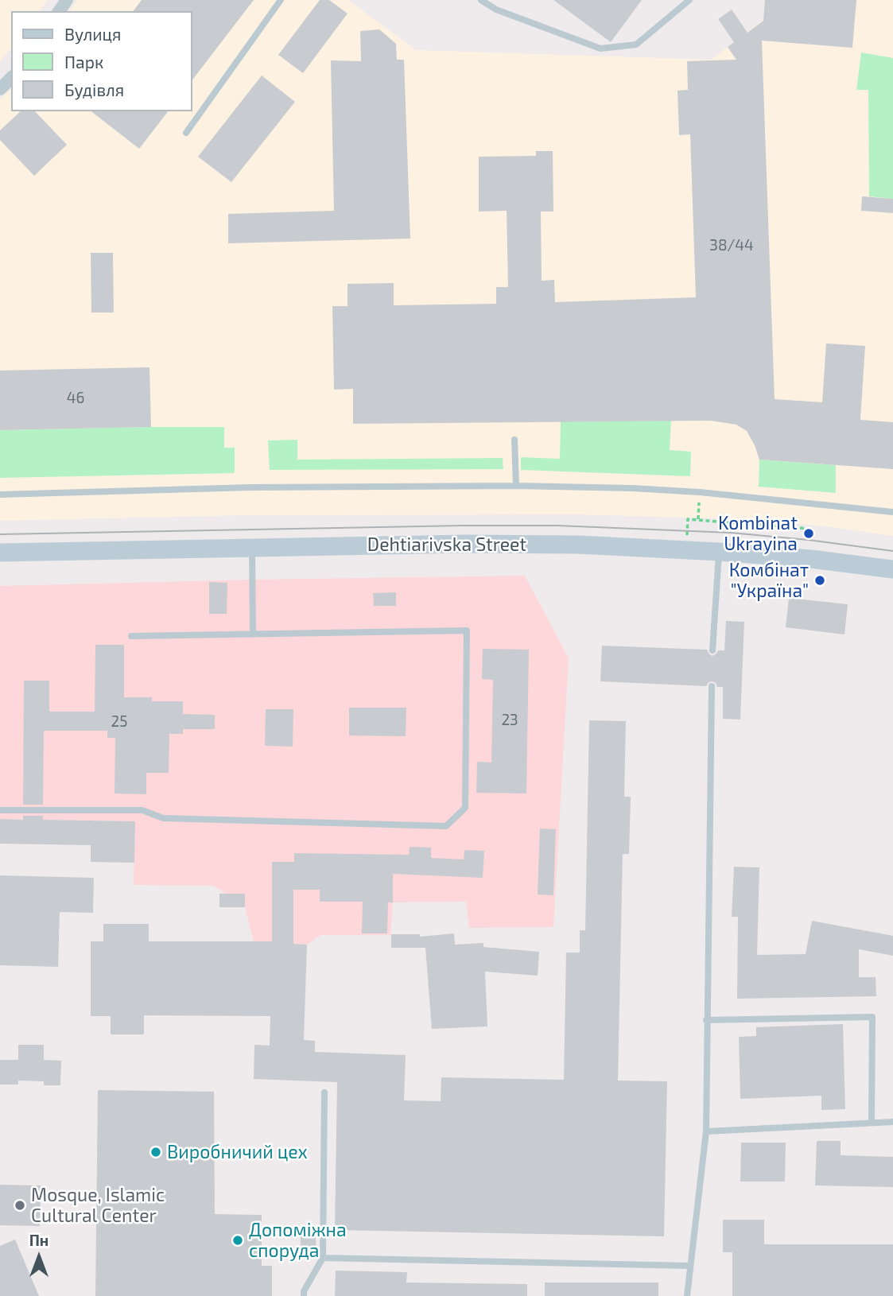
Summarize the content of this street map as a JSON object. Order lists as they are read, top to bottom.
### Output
{
  "streets": {
    "main road": ["Dehtiarivska Street"]
  },
  "places": [
    "Kombinat Ukrayina",
    "Комбінат \"Україна\"",
    "Виробничий цех",
    "Mosque, Islamic Cultural Center",
    "Допоміжна споруда"
  ],
  "house_numbers": [
    "38/44",
    "46",
    "23",
    "25"
  ],
  "legend": ["Вулиця", "Парк", "Будівля"],
  "north": "top"
}
